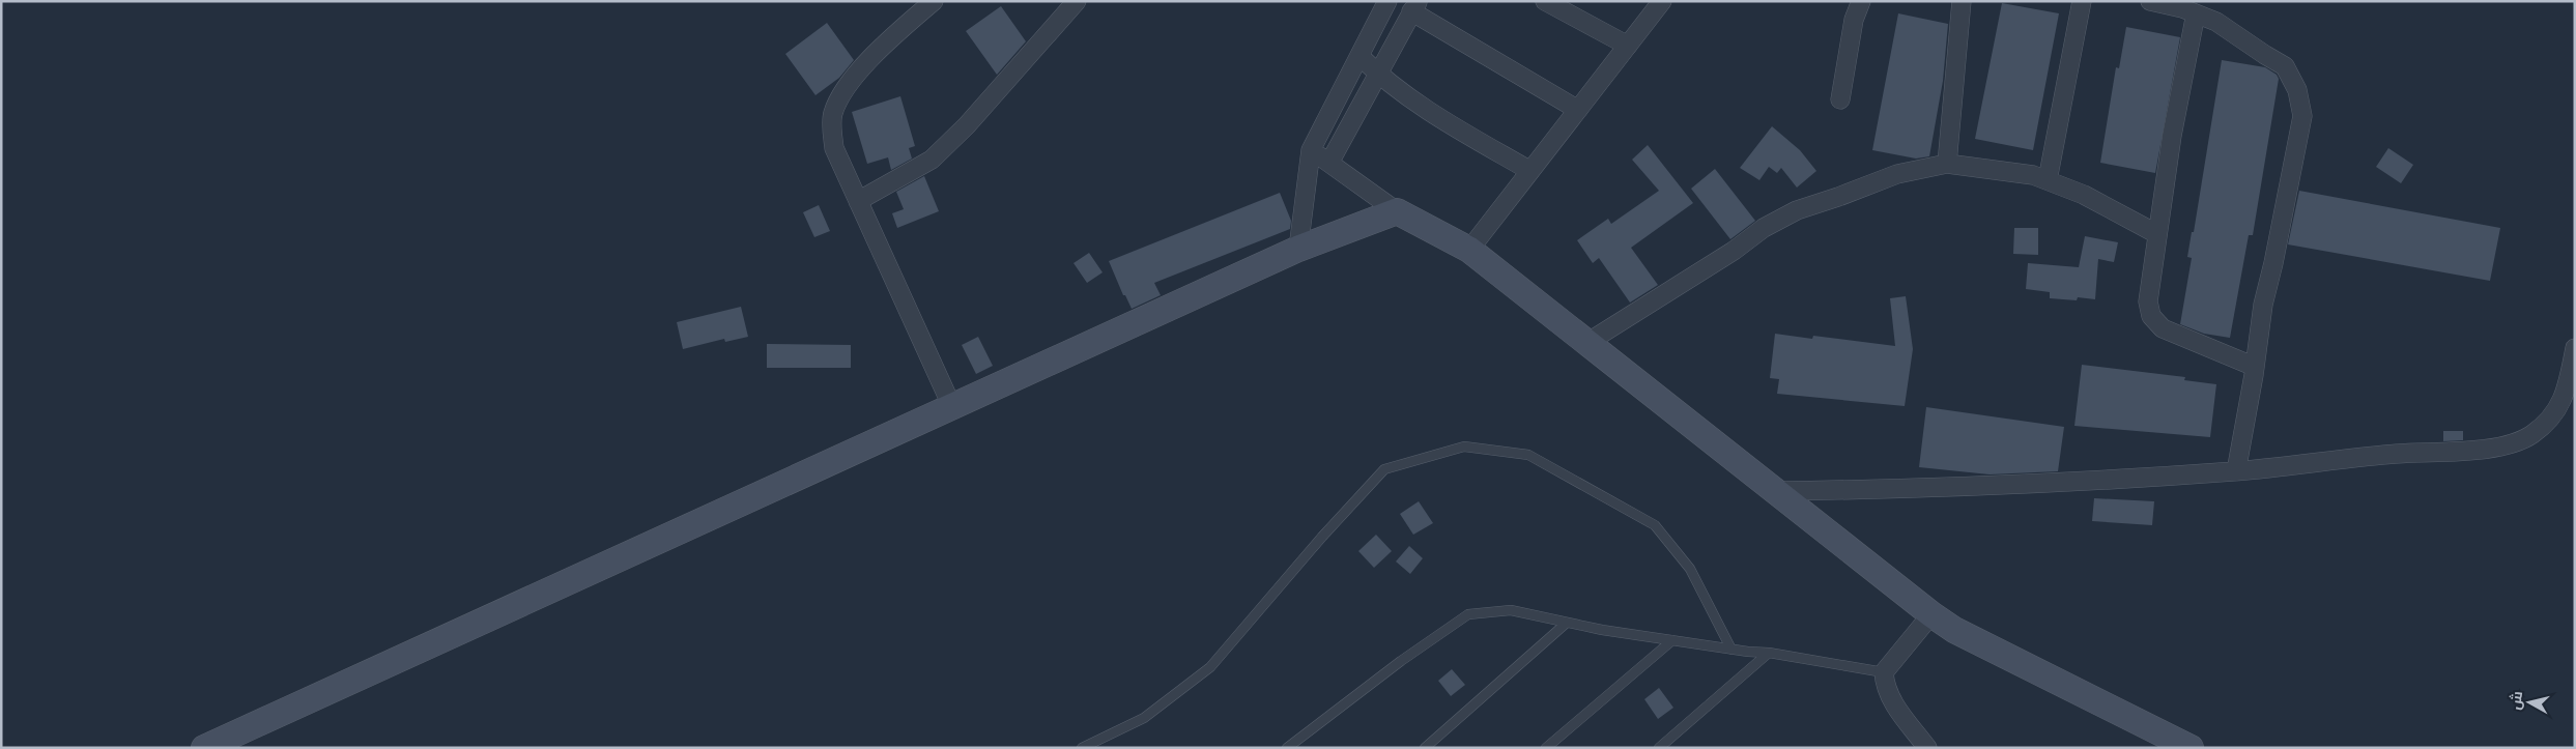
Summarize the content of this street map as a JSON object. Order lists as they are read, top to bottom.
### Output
{
  "north": "left"
}
